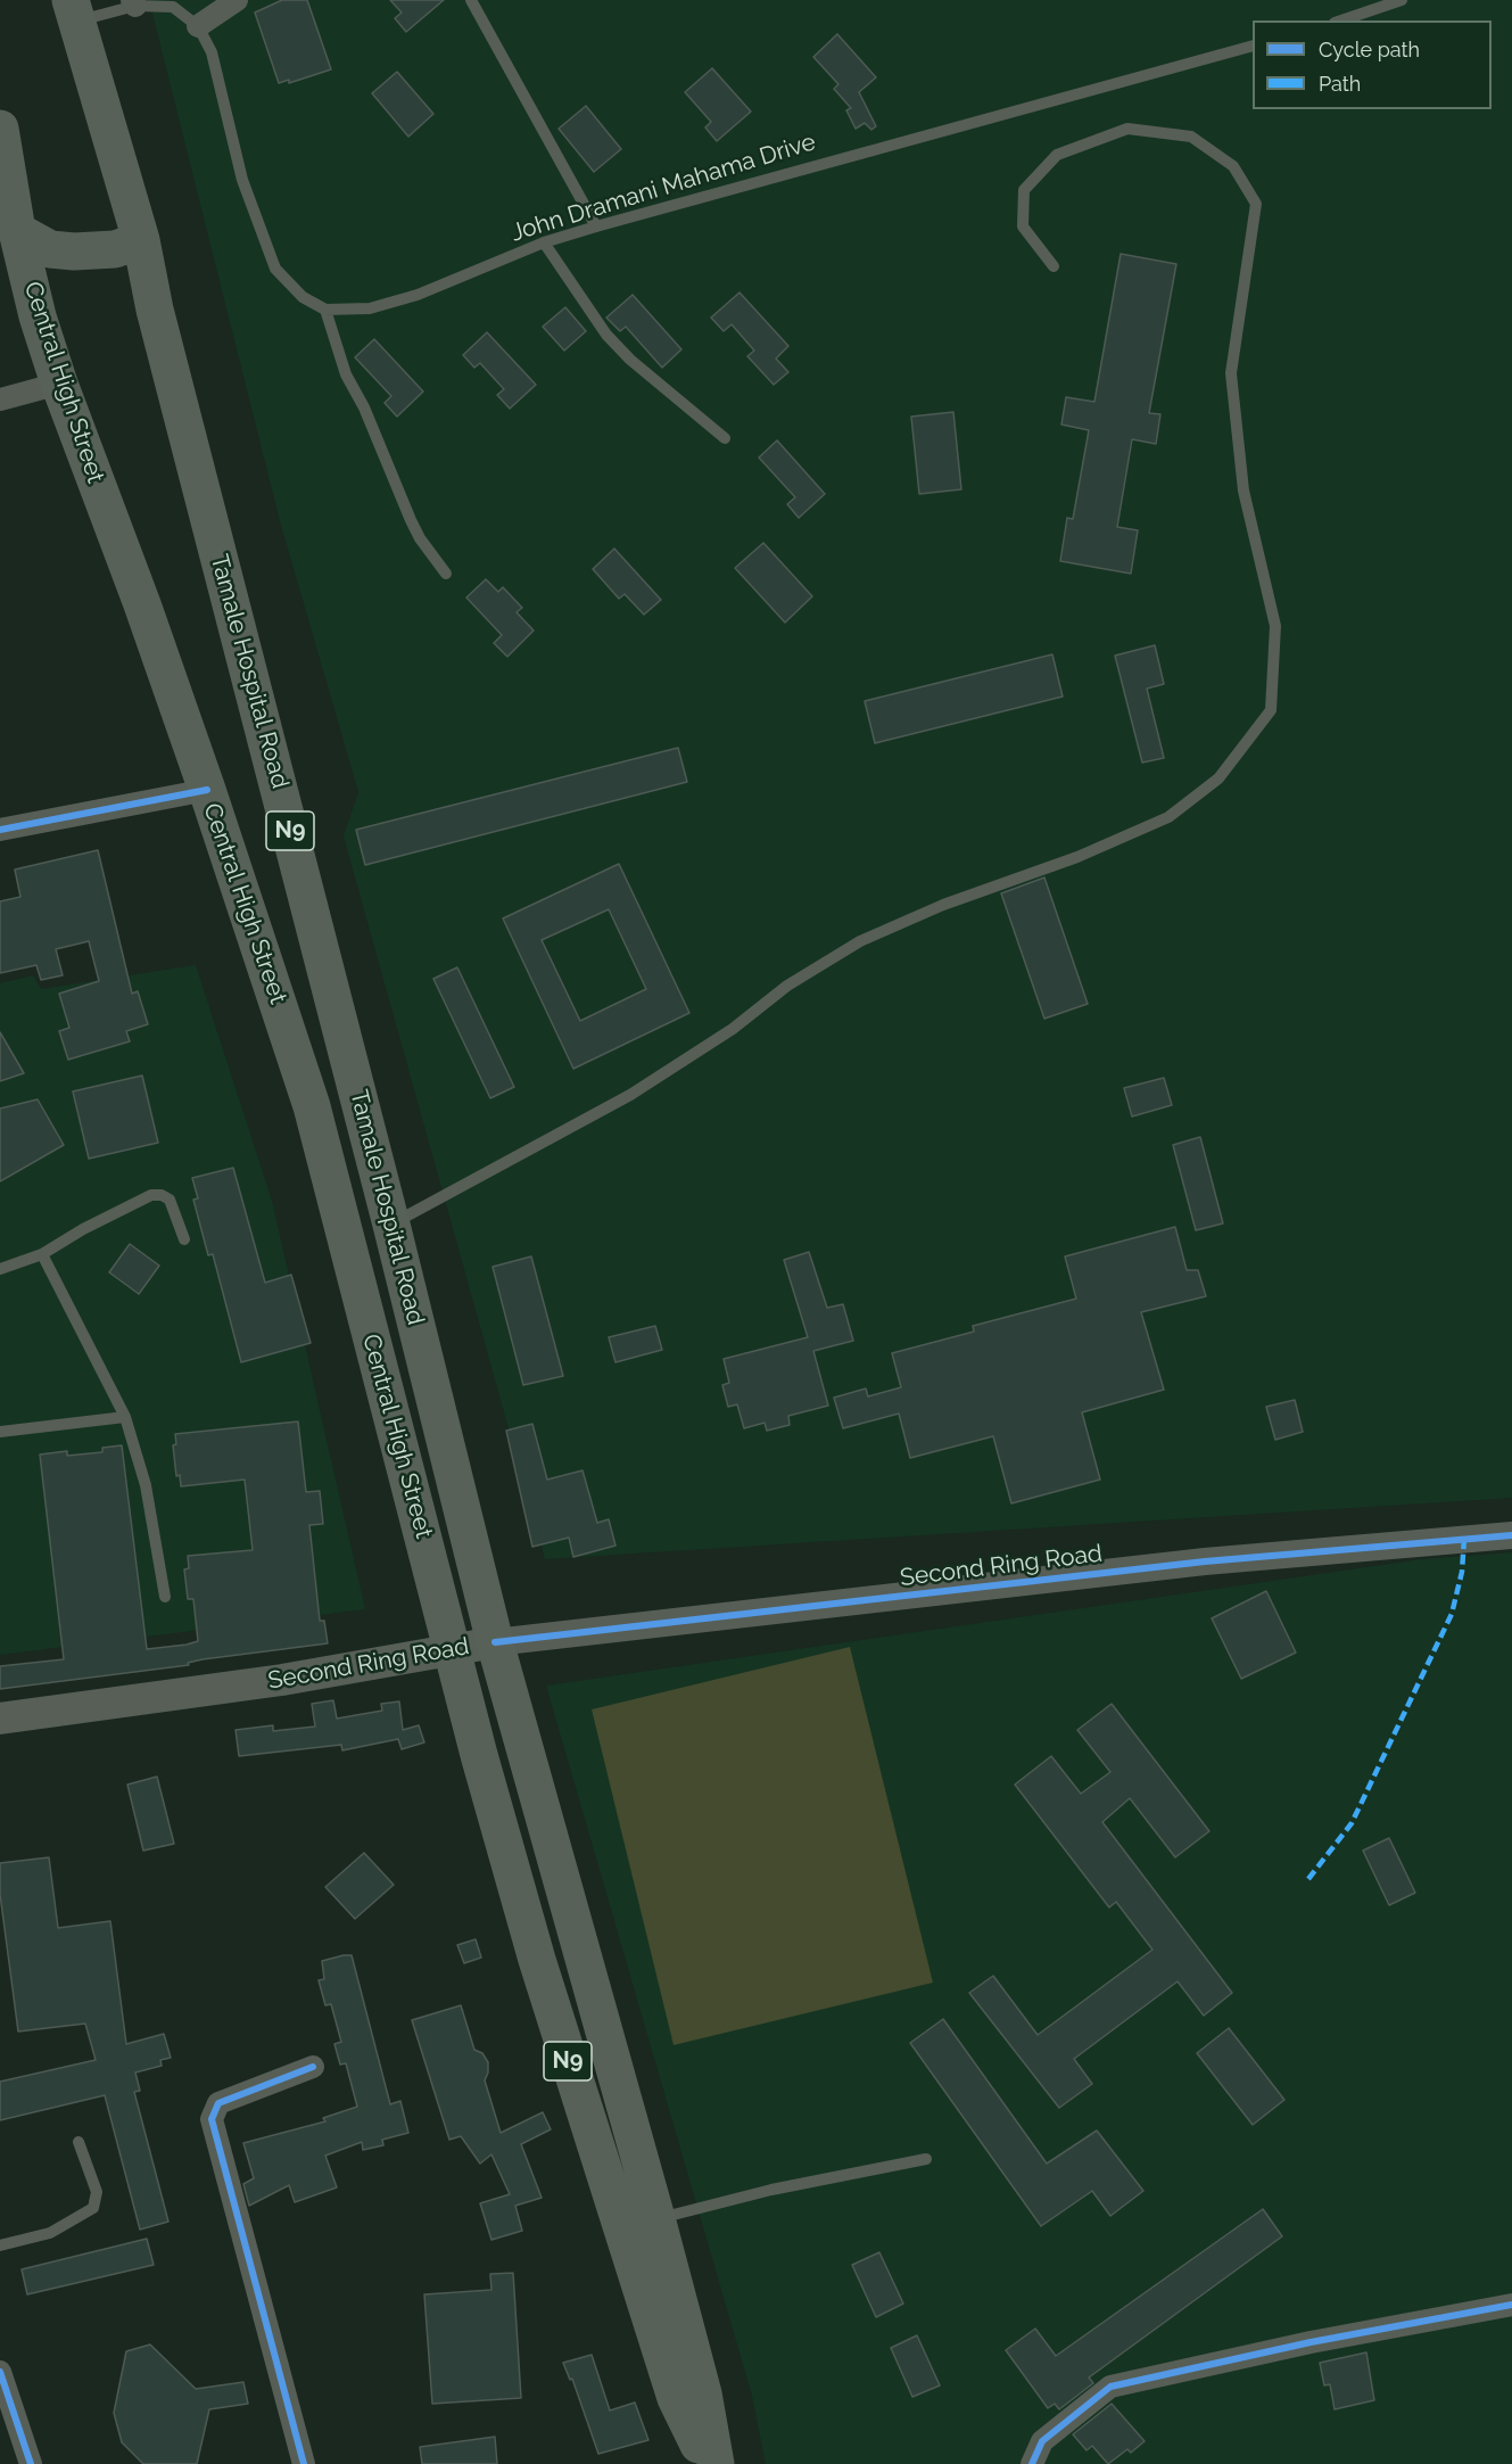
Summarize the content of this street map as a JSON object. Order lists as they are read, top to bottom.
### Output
{
  "streets": {
    "highway": ["Central High Street", "Tamale Hospital Road", "N9"],
    "main road": ["Second Ring Road"],
    "lane": ["John Dramani Mahama Drive"]
  },
  "crossings": [
    ["Central High Street", "N9"],
    ["Central High Street", "Second Ring Road"],
    ["Tamale Hospital Road", "N9"],
    ["Tamale Hospital Road", "Second Ring Road"],
    ["N9", "Second Ring Road"]
  ],
  "legend": ["Cycle path", "Path"]
}
